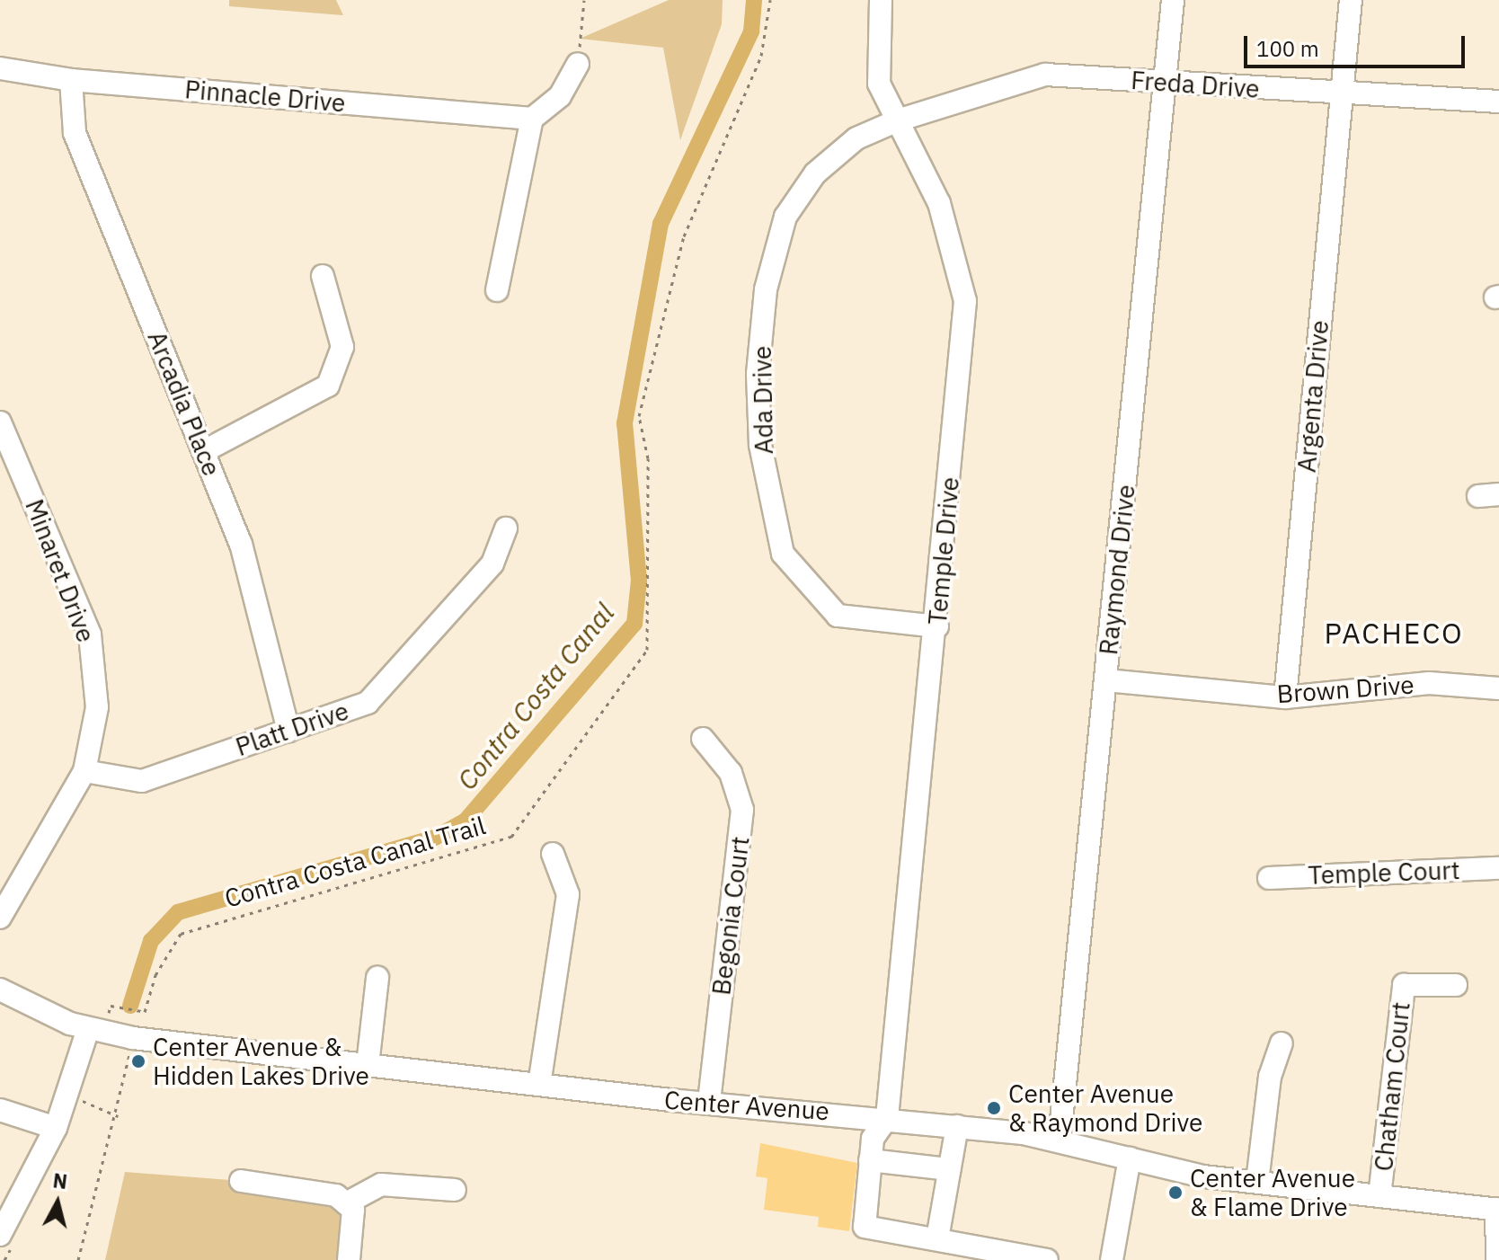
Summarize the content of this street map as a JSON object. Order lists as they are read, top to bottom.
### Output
{
  "streets": {
    "street": [
      "Freda Drive",
      "Pinnacle Drive",
      "Argenta Drive",
      "Ada Drive",
      "Arcadia Place",
      "Temple Drive",
      "Raymond Drive",
      "Minaret Drive",
      "Brown Drive",
      "Platt Drive",
      "Temple Court",
      "Begonia Court",
      "Chatham Court",
      "Center Avenue"
    ],
    "path": ["Contra Costa Canal Trail"]
  },
  "crossings": [
    ["Freda Drive", "Argenta Drive"],
    ["Freda Drive", "Ada Drive"],
    ["Freda Drive", "Temple Drive"],
    ["Freda Drive", "Raymond Drive"],
    ["Pinnacle Drive", "Arcadia Place"],
    ["Argenta Drive", "Brown Drive"],
    ["Ada Drive", "Temple Drive"],
    ["Arcadia Place", "Platt Drive"],
    ["Temple Drive", "Center Avenue"],
    ["Raymond Drive", "Brown Drive"],
    ["Raymond Drive", "Center Avenue"],
    ["Minaret Drive", "Platt Drive"],
    ["Contra Costa Canal Trail", "Center Avenue"],
    ["Begonia Court", "Center Avenue"],
    ["Chatham Court", "Center Avenue"]
  ],
  "districts": ["PACHECO"],
  "water": ["Contra Costa Canal"],
  "places": ["Center Avenue & Hidden Lakes Drive", "Center Avenue & Raymond Drive", "Center Avenue & Flame Drive"],
  "scale_bar": "100 m",
  "north": "top"
}
